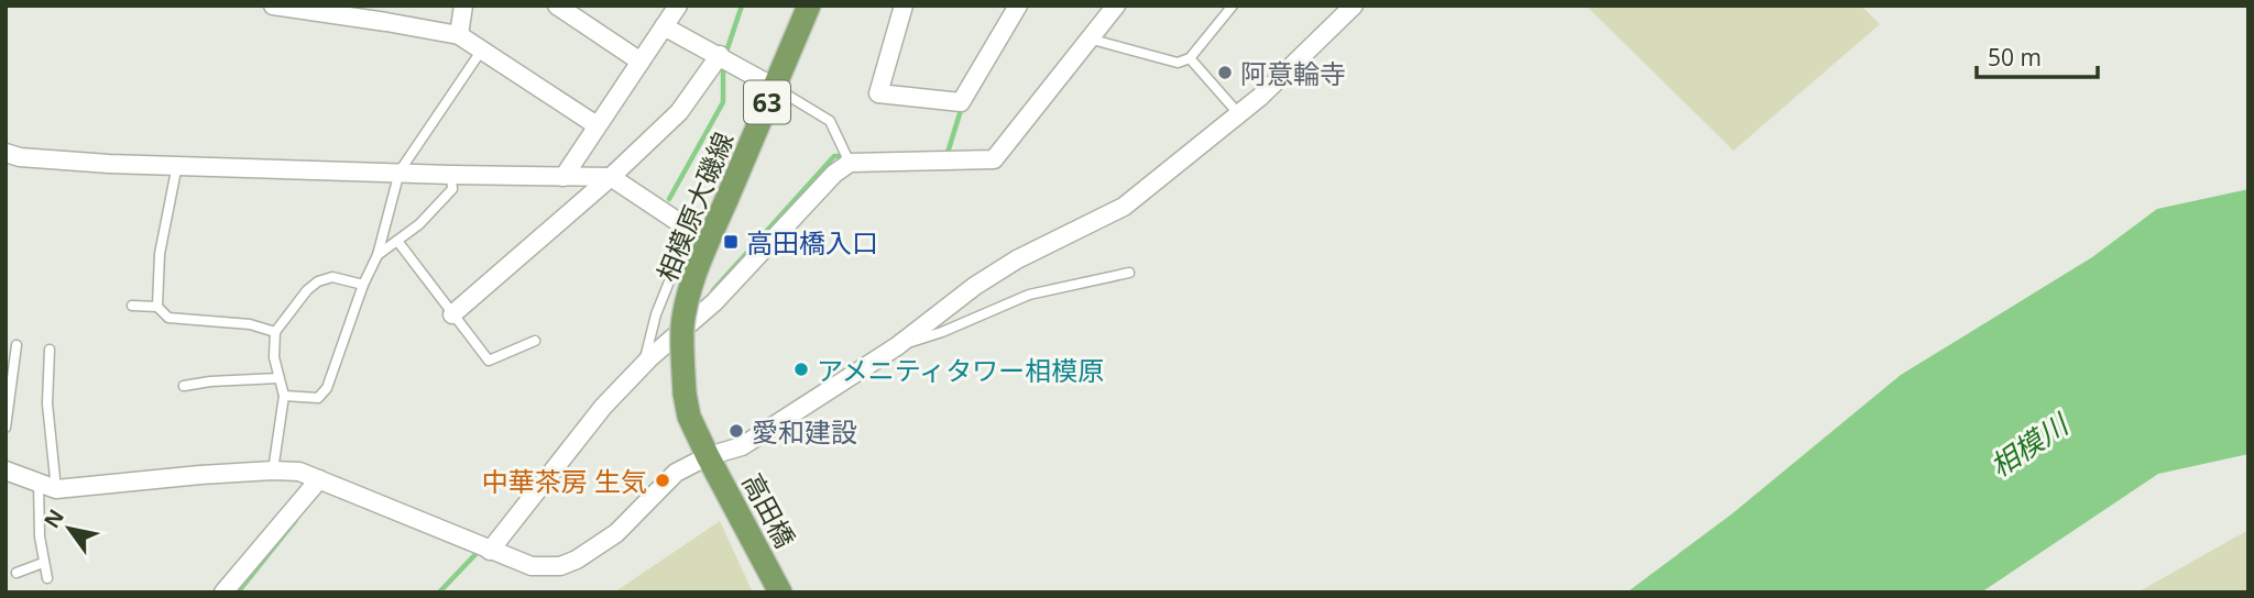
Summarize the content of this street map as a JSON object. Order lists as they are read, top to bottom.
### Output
{
  "streets": {
    "main road": ["63", "相模原大磯線", "高田橋"]
  },
  "crossings": [
    ["相模原大磯線", "高田橋"]
  ],
  "water": ["相模川"],
  "places": {
    "other": [
      "阿意輪寺",
      "アメニティタワー相模原",
      "愛和建設",
      "中華茶房 生気"
    ],
    "transit": ["高田橋入口"]
  },
  "scale_bar": "50 m",
  "north": "top left"
}
